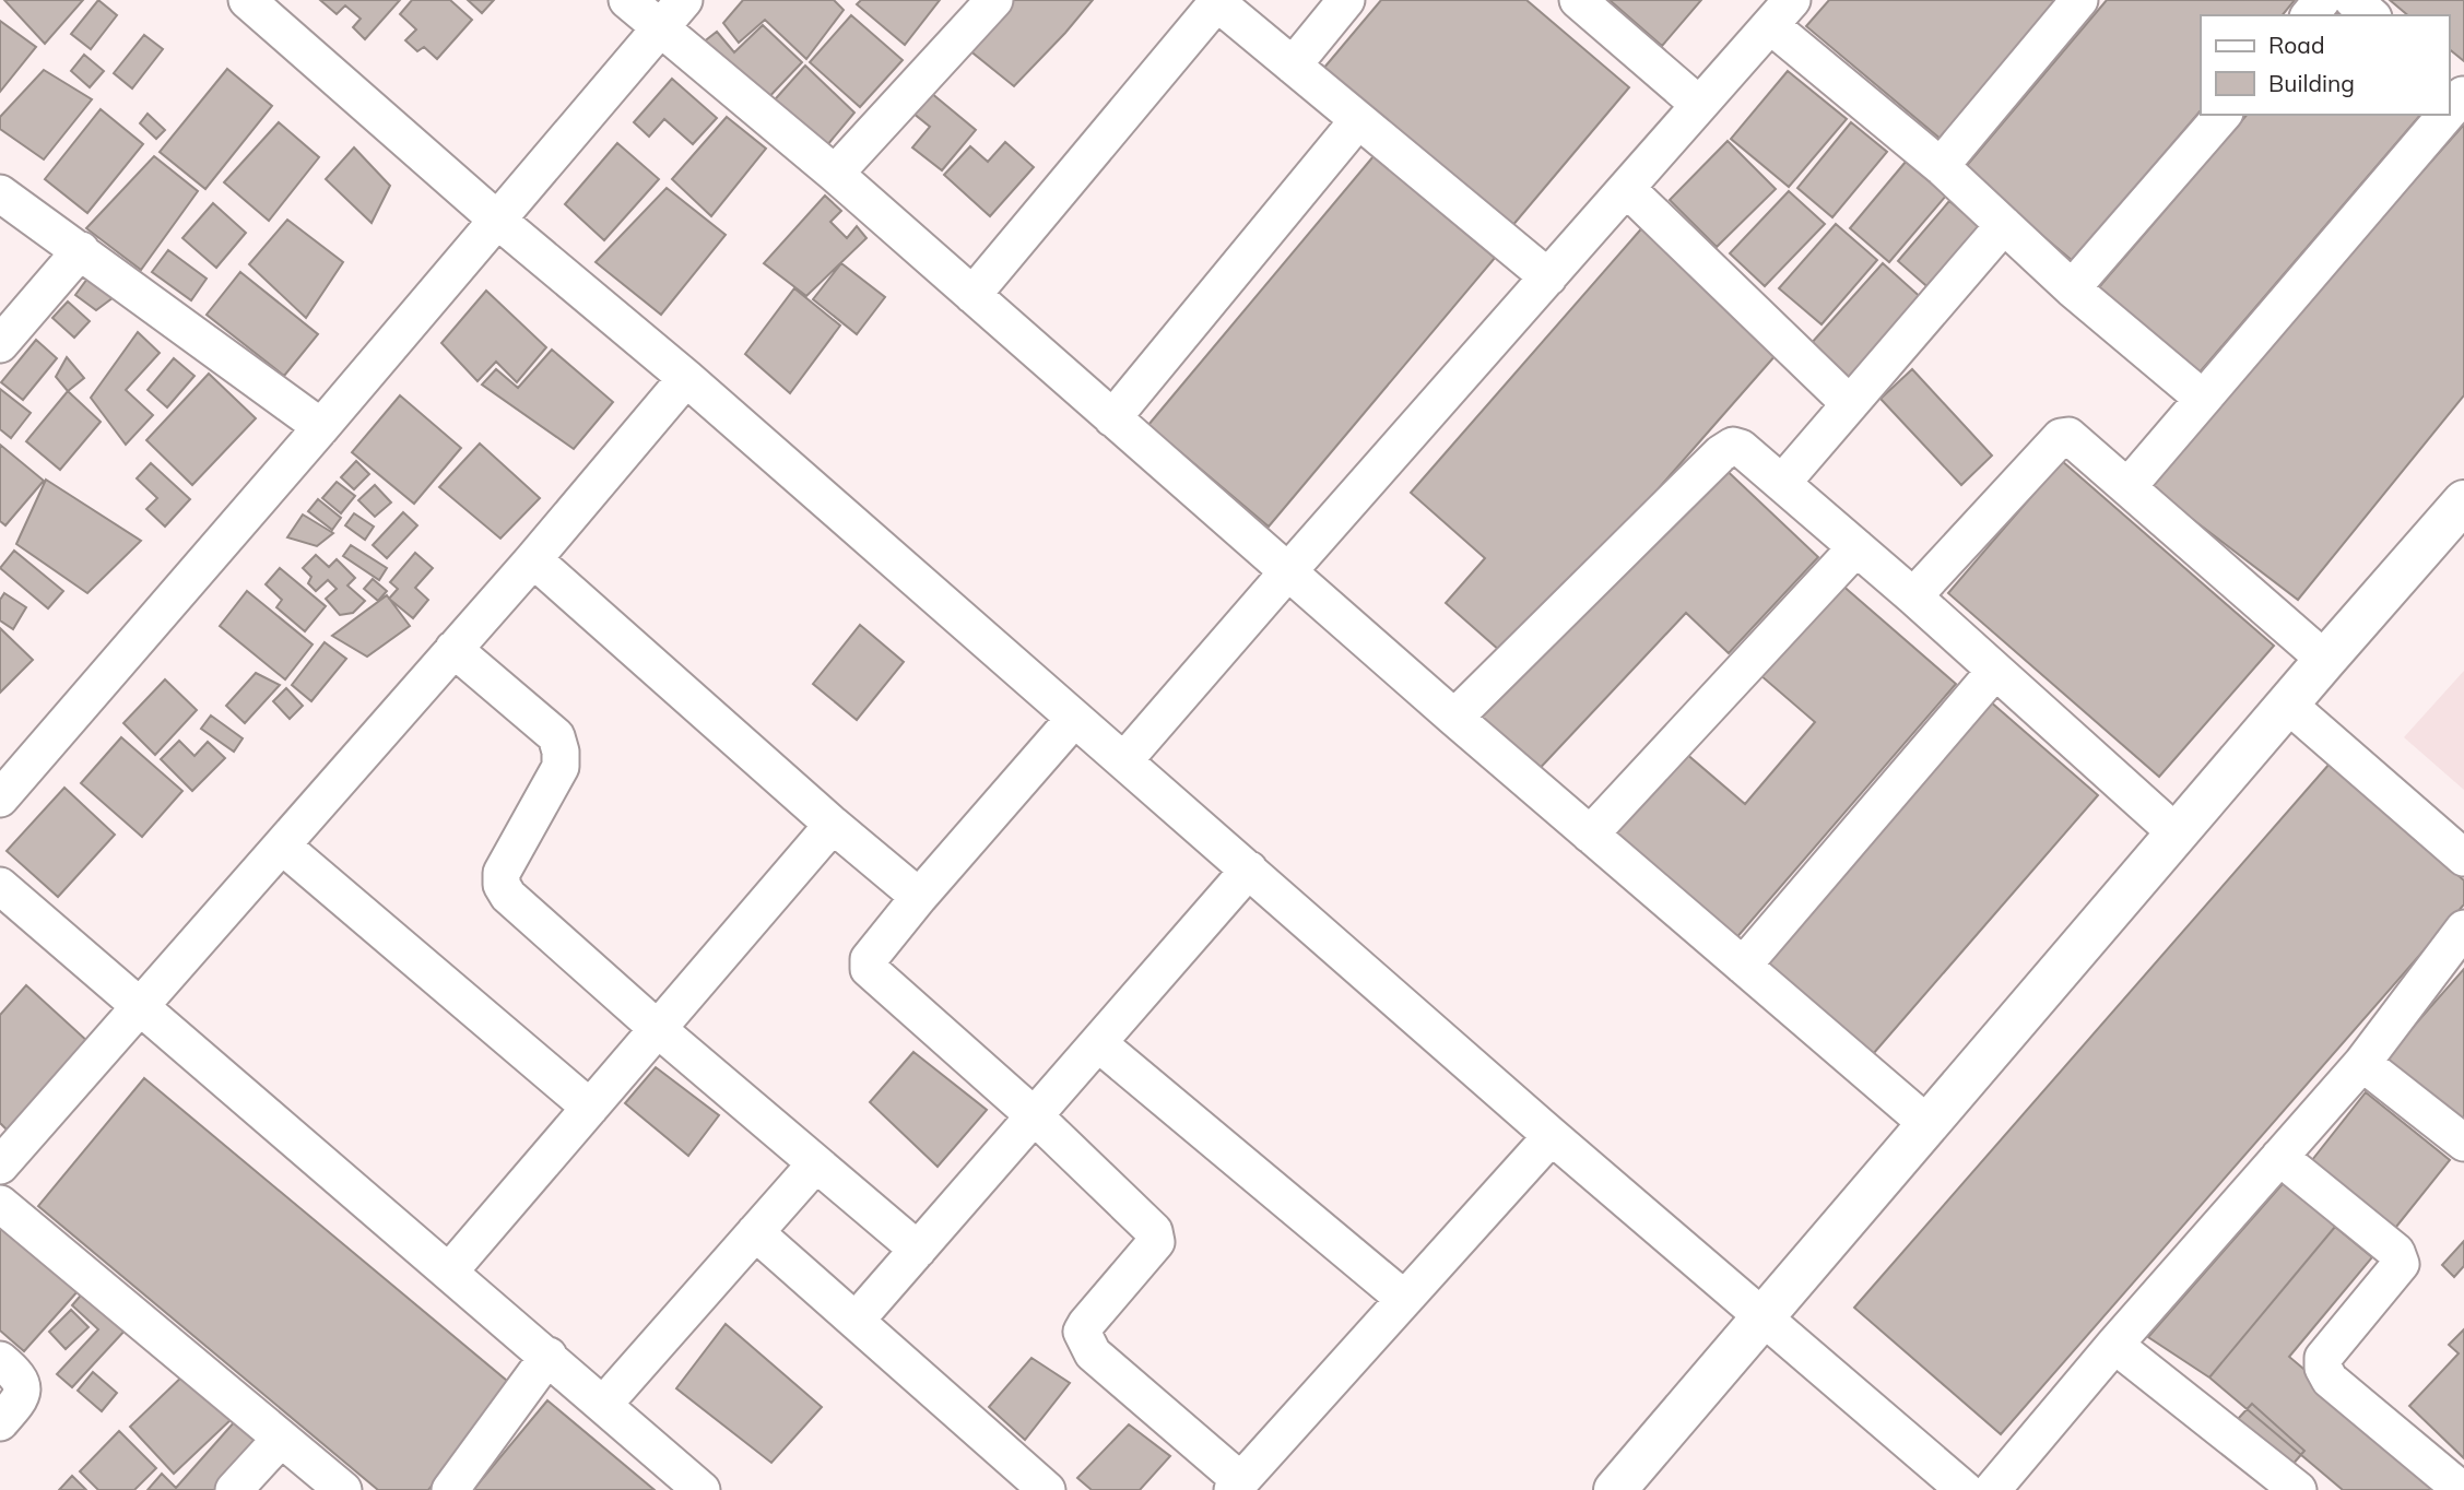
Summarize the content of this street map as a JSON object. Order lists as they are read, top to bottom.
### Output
{
  "legend": ["Road", "Building"]
}
